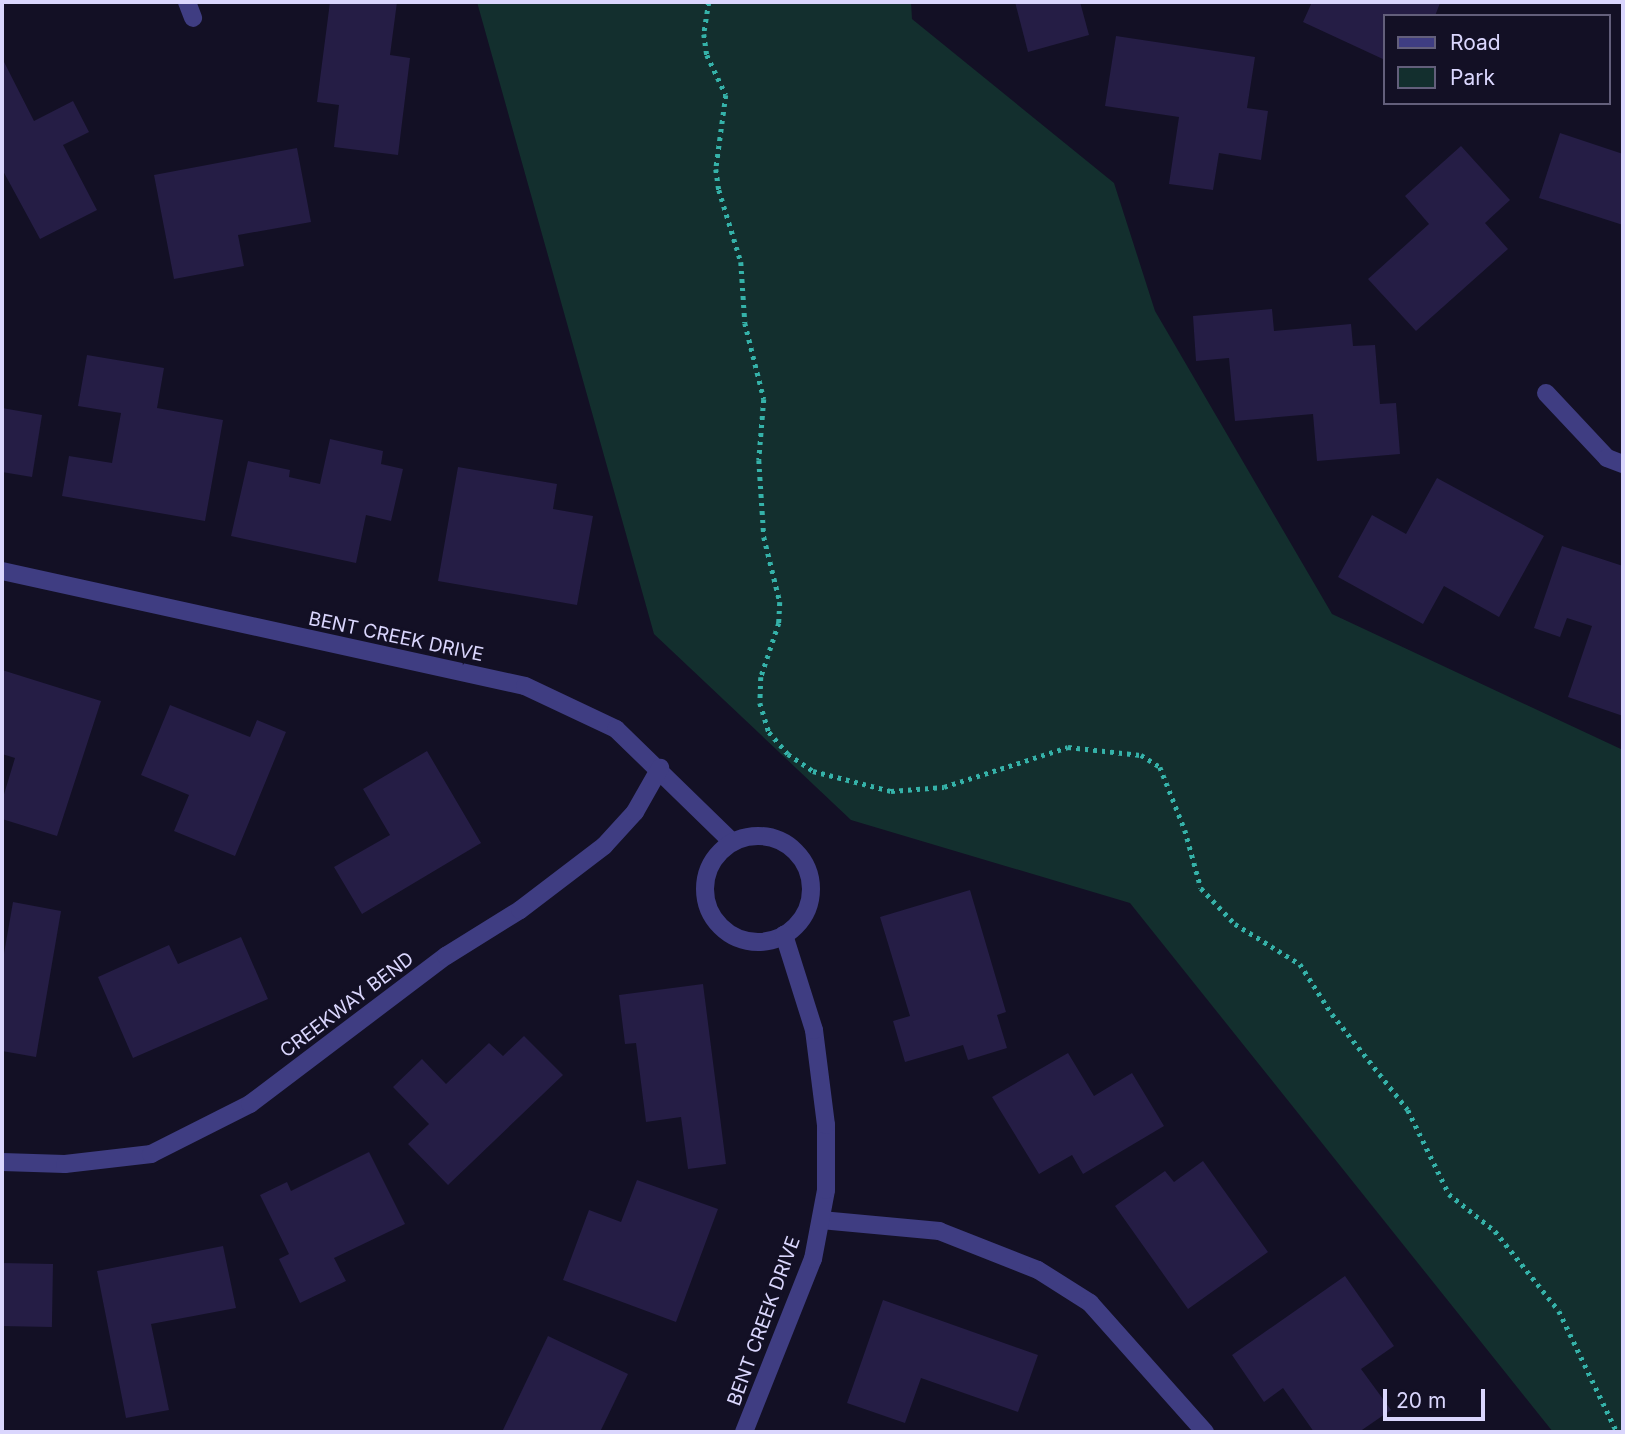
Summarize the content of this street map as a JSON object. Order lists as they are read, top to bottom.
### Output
{
  "streets": {
    "street": ["BENT CREEK DRIVE", "CREEKWAY BEND"]
  },
  "crossings": [
    ["BENT CREEK DRIVE", "CREEKWAY BEND"]
  ],
  "legend": ["Road", "Park"],
  "scale_bar": "20 m"
}
